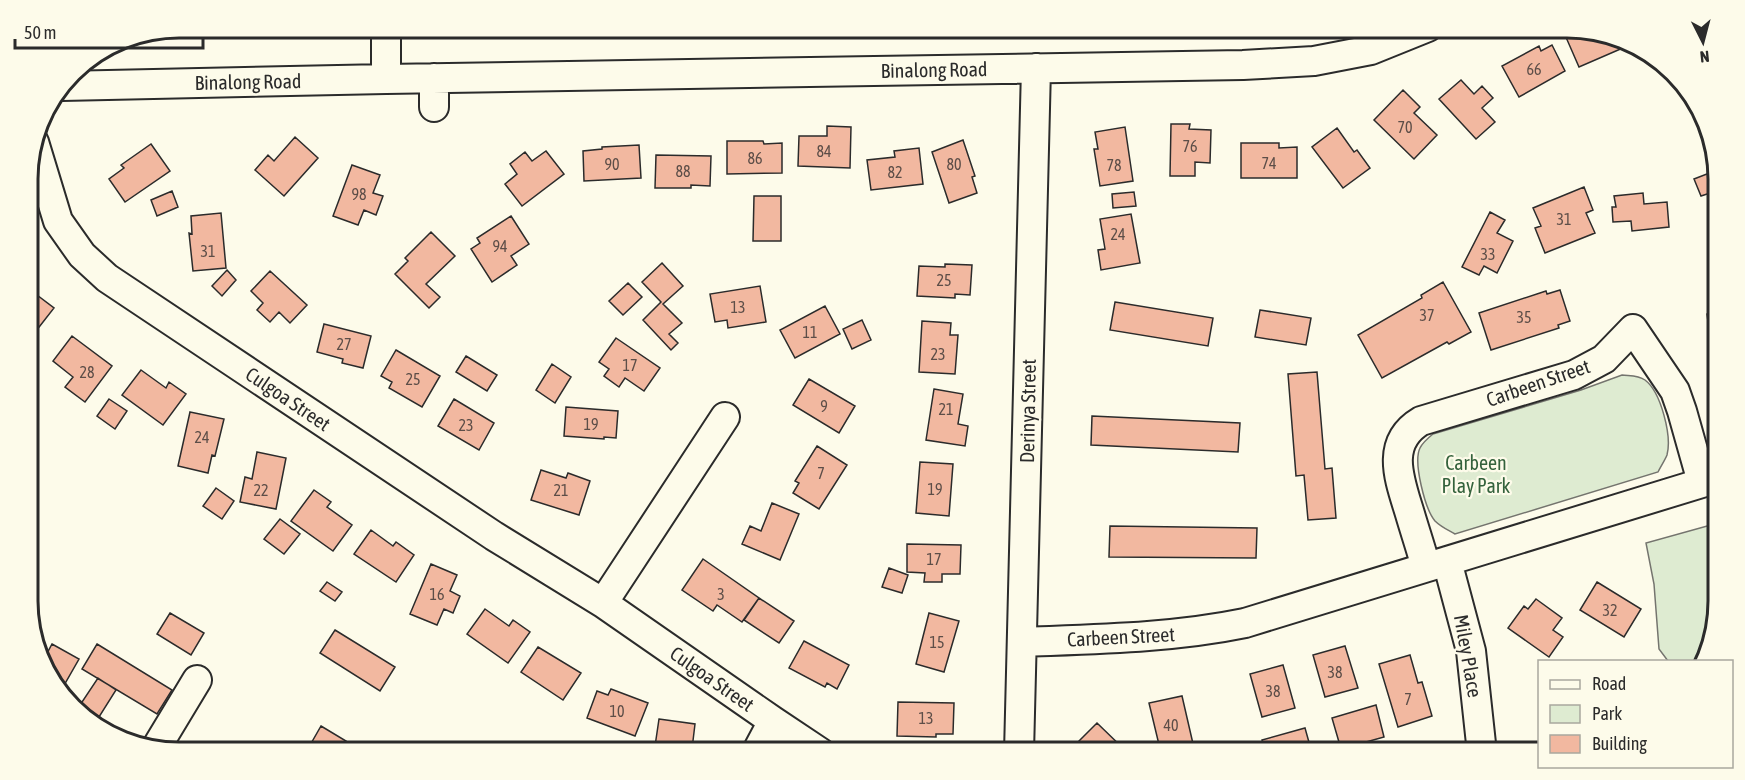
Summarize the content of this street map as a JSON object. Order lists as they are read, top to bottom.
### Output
{
  "streets": {
    "street": [
      "Binalong Road",
      "Carbeen Street",
      "Culgoa Street",
      "Derinya Street",
      "Miley Place"
    ]
  },
  "crossings": [
    ["Binalong Road", "Derinya Street"],
    ["Carbeen Street", "Derinya Street"],
    ["Carbeen Street", "Miley Place"]
  ],
  "parks": ["Carbeen Play Park"],
  "house_numbers": [
    "66",
    "70",
    "76",
    "84",
    "86",
    "74",
    "90",
    "80",
    "78",
    "88",
    "82",
    "98",
    "31",
    "24",
    "94",
    "31",
    "33",
    "25",
    "13",
    "37",
    "35",
    "11",
    "27",
    "23",
    "17",
    "28",
    "25",
    "9",
    "21",
    "19",
    "23",
    "24",
    "7",
    "19",
    "22",
    "21",
    "17",
    "16",
    "3",
    "32",
    "15",
    "38",
    "38",
    "7",
    "10",
    "13",
    "40"
  ],
  "legend": ["Road", "Park", "Building"],
  "scale_bar": "50 m",
  "north": "bottom"
}
